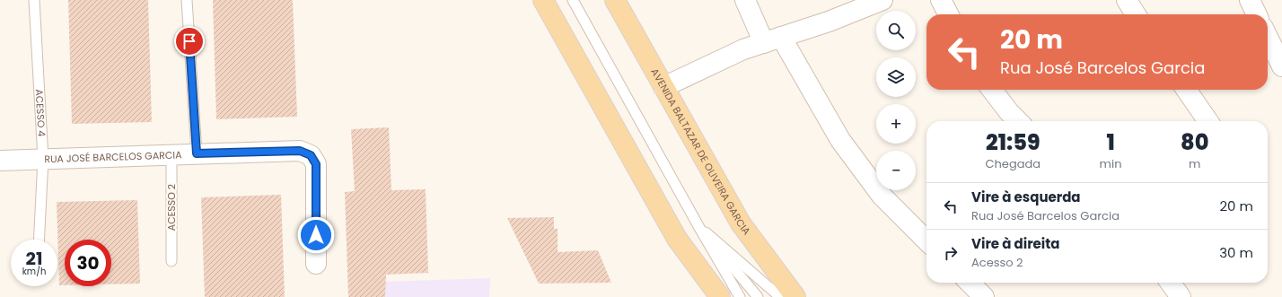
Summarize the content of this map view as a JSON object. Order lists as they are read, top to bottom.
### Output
{
  "streets": {
    "main road": ["AVENIDA BALTAZAR DE OLIVEIRA GARCIA"],
    "street": ["RUA JOSÉ BARCELOS GARCIA"],
    "lane": ["ACESSO 4", "ACESSO 2"]
  },
  "crossings": [
    ["ACESSO 4", "RUA JOSÉ BARCELOS GARCIA"],
    ["RUA JOSÉ BARCELOS GARCIA", "ACESSO 2"]
  ],
  "page": {
    "map_buttons": ["+", "−"],
    "turn": ["20 m", "Rua José Barcelos Garcia"],
    "eta": [
      "21:59",
      "Chegada",
      "1",
      "min",
      "80",
      "m"
    ],
    "list": [
      {
        "name": "Vire à esquerda",
        "note": "Rua José Barcelos Garcia",
        "value": "20 m"
      },
      {
        "name": "Vire à direita",
        "note": "Acesso 2",
        "value": "30 m"
      }
    ],
    "speed": "21 km/h",
    "limit": "30"
  }
}
